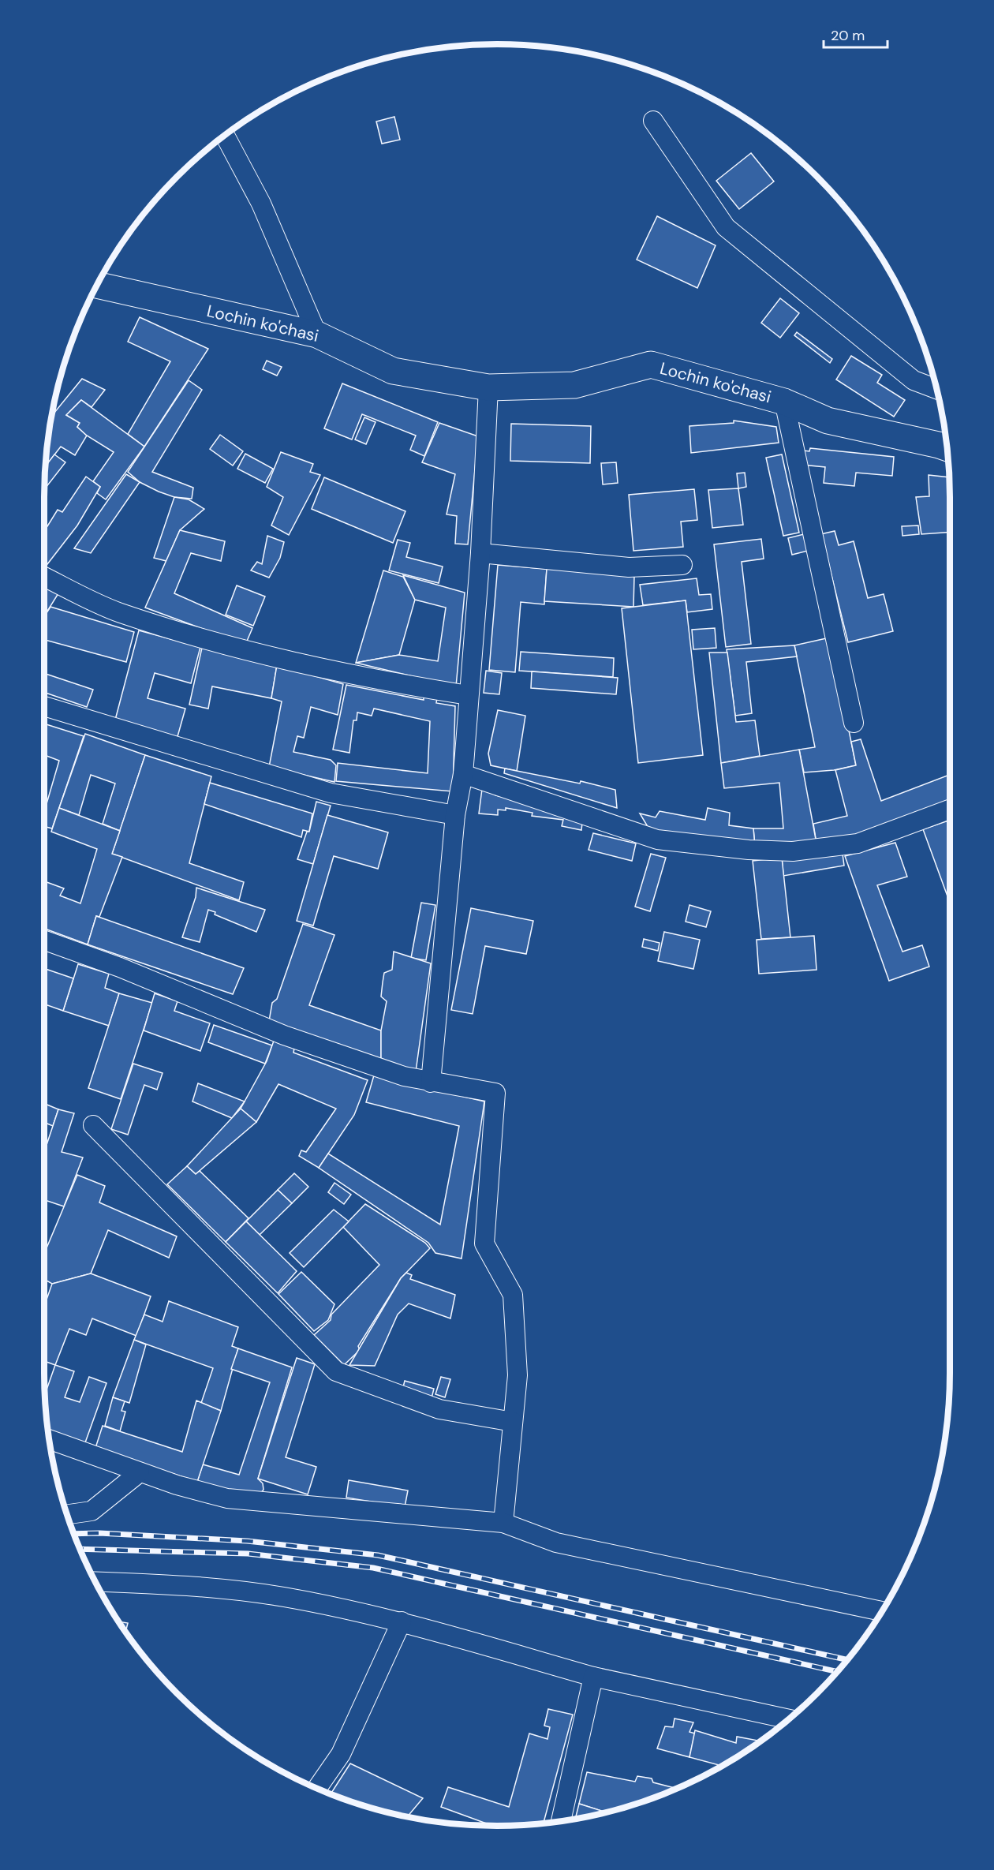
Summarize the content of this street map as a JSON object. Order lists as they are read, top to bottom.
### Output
{
  "streets": {
    "street": ["Lochin ko'chasi"]
  },
  "scale_bar": "20 m"
}
